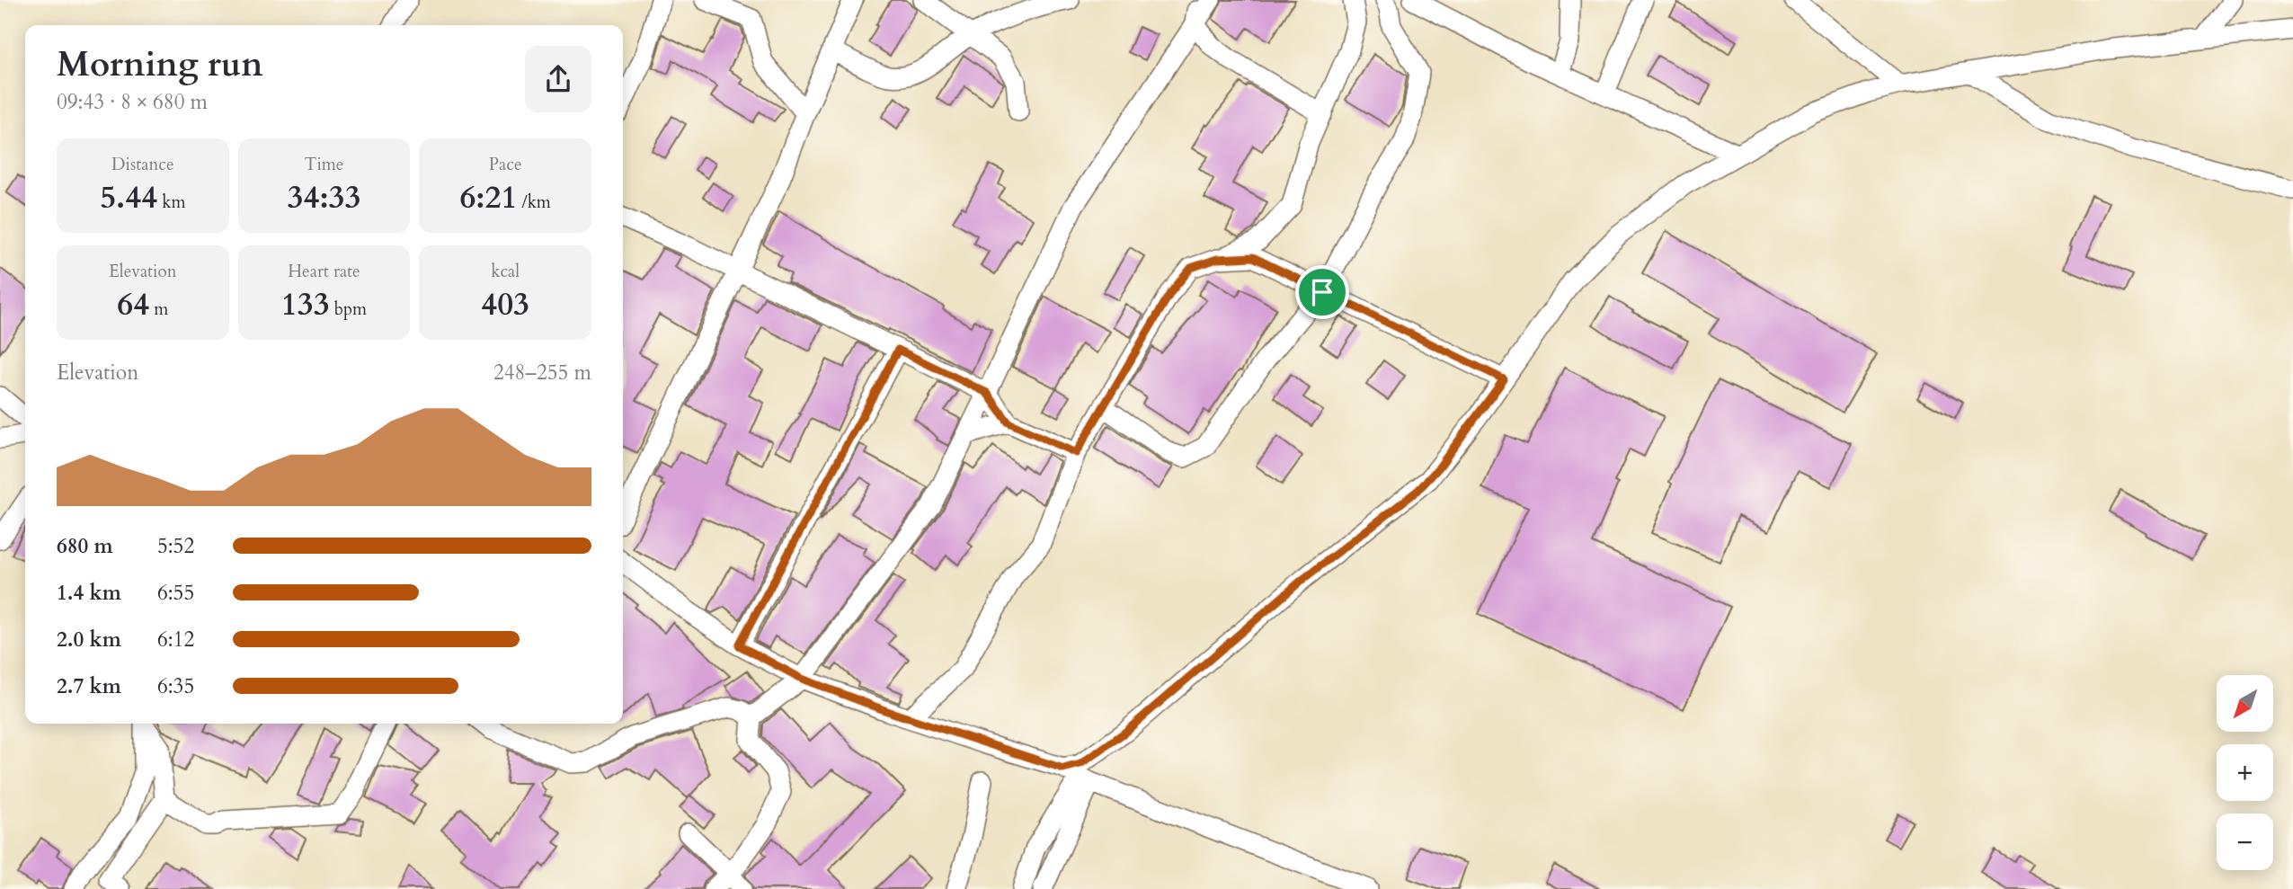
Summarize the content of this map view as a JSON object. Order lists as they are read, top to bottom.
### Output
{
  "north": "bottom left",
  "page": {
    "heading": ["Morning run", "09:43 · 8 × 680 m"],
    "stats": [
      ["Distance", "5.44 km"],
      ["Time", "34:33"],
      ["Pace", "6:21 /km"],
      ["Elevation", "64 m"],
      ["Heart rate", "133 bpm"],
      ["kcal", "403"]
    ],
    "chart": ["Elevation", "248–255 m"],
    "list": [
      {
        "name": "680 m",
        "note": "5:52"
      },
      {
        "name": "1.4 km",
        "note": "6:55"
      },
      {
        "name": "2.0 km",
        "note": "6:12"
      },
      {
        "name": "2.7 km",
        "note": "6:35"
      }
    ],
    "map_buttons": ["+", "−"]
  }
}
